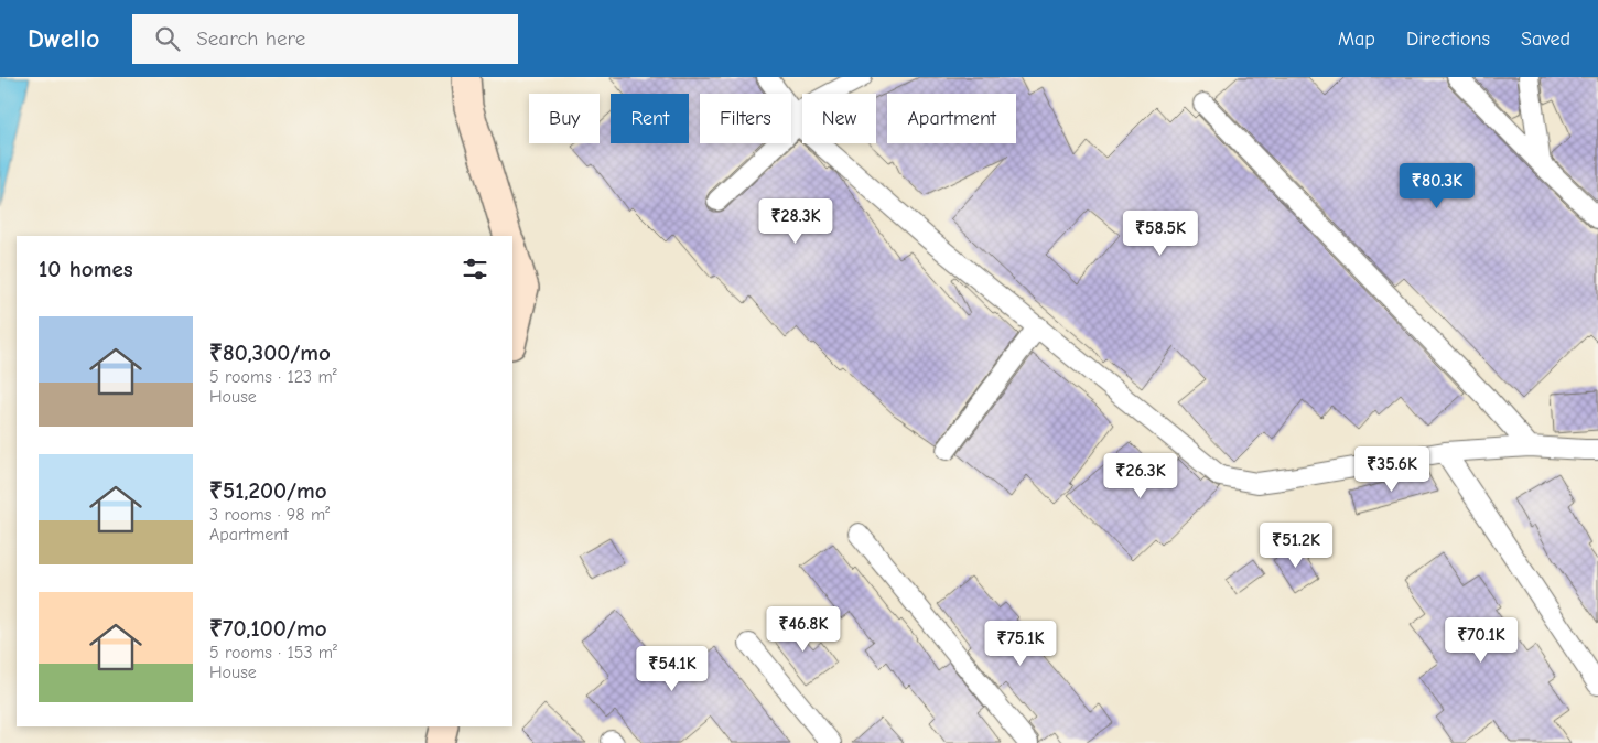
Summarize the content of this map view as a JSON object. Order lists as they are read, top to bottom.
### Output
{
  "page": {
    "header": "Dwello",
    "search": "Search here",
    "nav": ["Map", "Directions", "Saved"],
    "chip": [
      "Buy",
      "Rent",
      "Filters",
      "New",
      "Apartment"
    ],
    "price": [
      "₹80.3K",
      "₹28.3K",
      "₹58.5K",
      "₹35.6K",
      "₹26.3K",
      "₹51.2K",
      "₹46.8K",
      "₹70.1K",
      "₹75.1K",
      "₹54.1K"
    ],
    "heading": "10 homes",
    "list": [
      {
        "name": "₹80,300/mo",
        "note": "5 rooms · 123 m² · House"
      },
      {
        "name": "₹51,200/mo",
        "note": "3 rooms · 98 m² · Apartment"
      },
      {
        "name": "₹70,100/mo",
        "note": "5 rooms · 153 m² · House"
      }
    ]
  }
}
